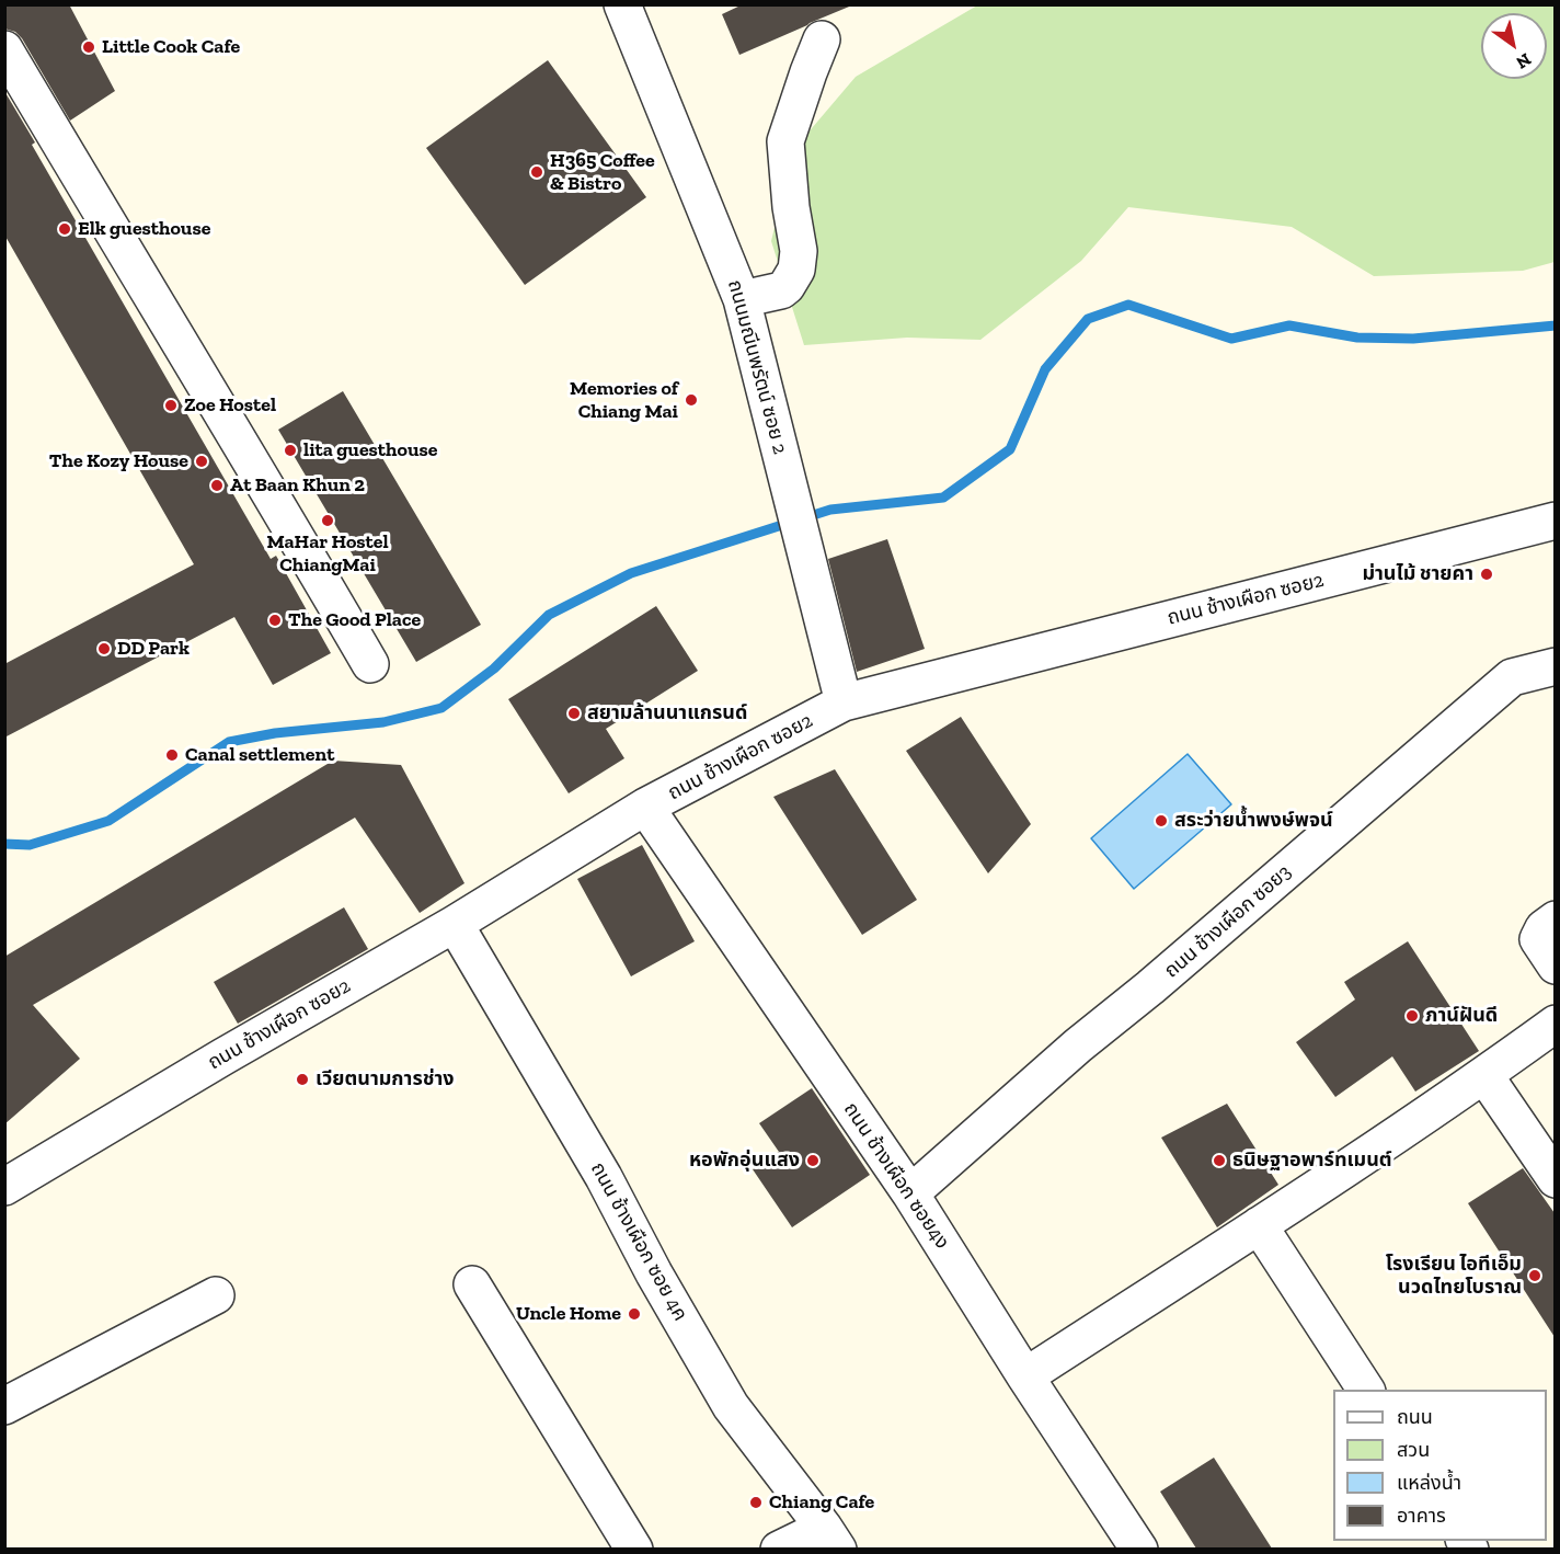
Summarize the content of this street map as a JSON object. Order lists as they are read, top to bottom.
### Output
{
  "streets": {
    "street": [
      "ถนนมณีนพรัตน์ ซอย 2",
      "ถนน ช้างเผือก ซอย2",
      "ถนน ช้างเผือก ซอย3",
      "ถนน ช้างเผือก ซอย4ง",
      "ถนน ช้างเผือก ซอย 4ค"
    ]
  },
  "crossings": [
    ["ถนนมณีนพรัตน์ ซอย 2", "ถนน ช้างเผือก ซอย2"],
    ["ถนน ช้างเผือก ซอย2", "ถนน ช้างเผือก ซอย4ง"],
    ["ถนน ช้างเผือก ซอย2", "ถนน ช้างเผือก ซอย 4ค"],
    ["ถนน ช้างเผือก ซอย3", "ถนน ช้างเผือก ซอย4ง"]
  ],
  "places": [
    "Little Cook Cafe",
    "H365 Coffee & Bistro",
    "Elk guesthouse",
    "Memories of Chiang Mai",
    "Zoe Hostel",
    "lita guesthouse",
    "The Kozy House",
    "At Baan Khun 2",
    "MaHar Hostel ChiangMai",
    "ม่านไม้ ชายคา",
    "The Good Place",
    "DD Park",
    "สยามล้านนาแกรนด์",
    "Canal settlement",
    "สระว่ายน้ำพงษ์พจน์",
    "ภาน์ฝันดี",
    "เวียตนามการช่าง",
    "หอพักอุ่นแสง",
    "ธนิษฐาอพาร์ทเมนต์",
    "โรงเรียน ไอทีเอ็ม นวดไทยโบราณ",
    "Uncle Home",
    "Chiang Cafe"
  ],
  "legend": [
    "ถนน",
    "สวน",
    "แหล่งน้ำ",
    "อาคาร"
  ],
  "north": "bottom right"
}
